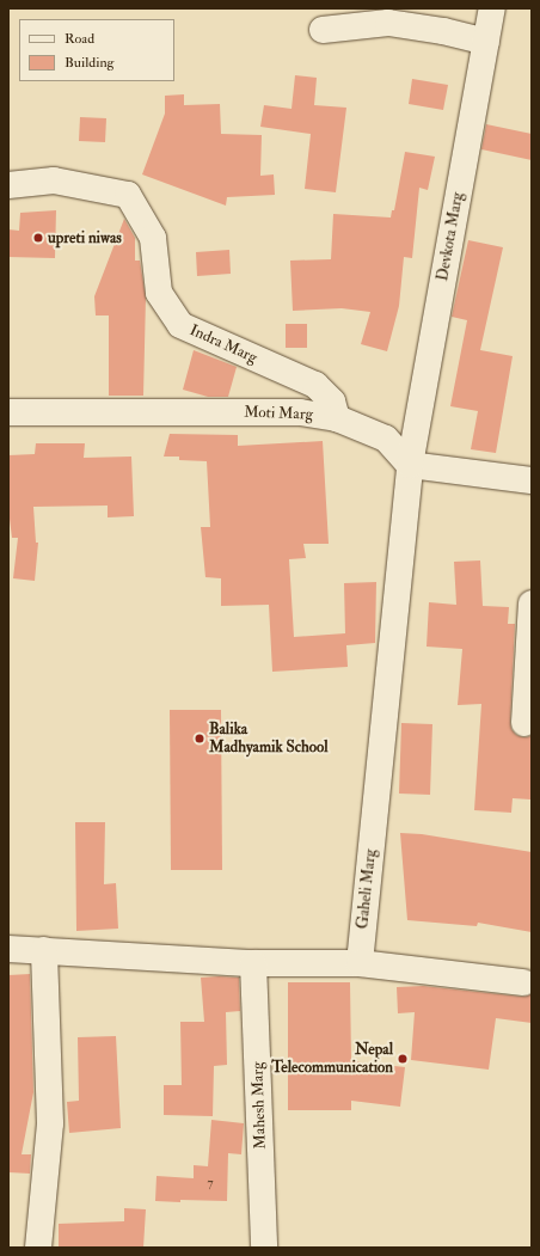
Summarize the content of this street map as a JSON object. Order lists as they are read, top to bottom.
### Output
{
  "streets": {
    "street": [
      "Devkota Marg",
      "Indra Marg",
      "Moti Marg",
      "Gaheli Marg",
      "Mahesh Marg"
    ]
  },
  "crossings": [
    ["Devkota Marg", "Moti Marg"],
    ["Devkota Marg", "Gaheli Marg"],
    ["Indra Marg", "Moti Marg"],
    ["Moti Marg", "Gaheli Marg"]
  ],
  "places": ["upreti niwas", "Balika Madhyamik School", "Nepal Telecommunication"],
  "house_numbers": ["7"],
  "legend": ["Road", "Building"]
}
